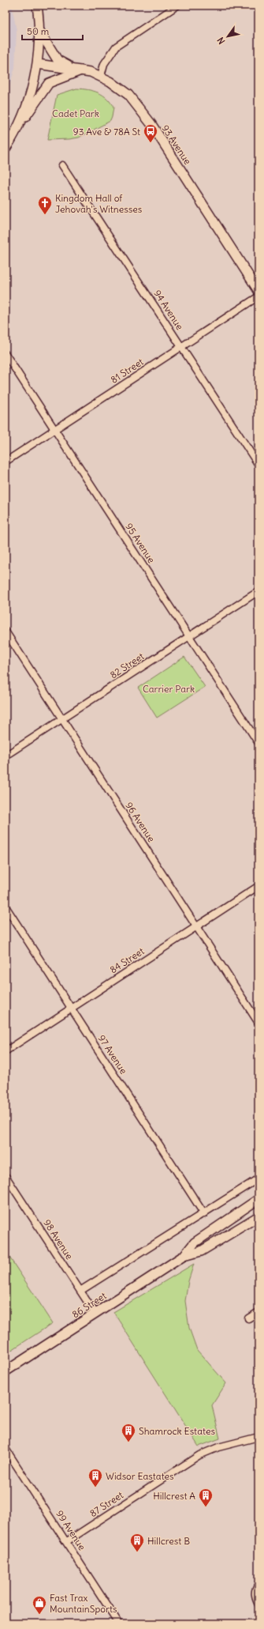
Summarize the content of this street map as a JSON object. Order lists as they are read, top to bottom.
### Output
{
  "streets": {
    "main road": ["93 Avenue", "86 Street"],
    "street": [
      "94 Avenue",
      "81 Street",
      "95 Avenue",
      "82 Street",
      "96 Avenue",
      "84 Street",
      "97 Avenue",
      "98 Avenue",
      "87 Street",
      "99 Avenue"
    ]
  },
  "crossings": [
    ["94 Avenue", "81 Street"],
    ["81 Street", "95 Avenue"],
    ["95 Avenue", "82 Street"],
    ["82 Street", "96 Avenue"],
    ["96 Avenue", "84 Street"],
    ["84 Street", "97 Avenue"],
    ["97 Avenue", "86 Street"],
    ["98 Avenue", "86 Street"],
    ["87 Street", "99 Avenue"]
  ],
  "parks": ["Cadet Park", "Carrier Park"],
  "places": {
    "bus stop": ["93 Ave & 78A St"],
    "church": ["Kingdom Hall of Jehovah's Witnesses"],
    "building": [
      "Shamrock Estates",
      "Widsor Eastates",
      "Hillcrest A",
      "Hillcrest B"
    ],
    "shop": ["Fast Trax MountainSports"]
  },
  "scale_bar": "50 m",
  "north": "bottom left"
}
